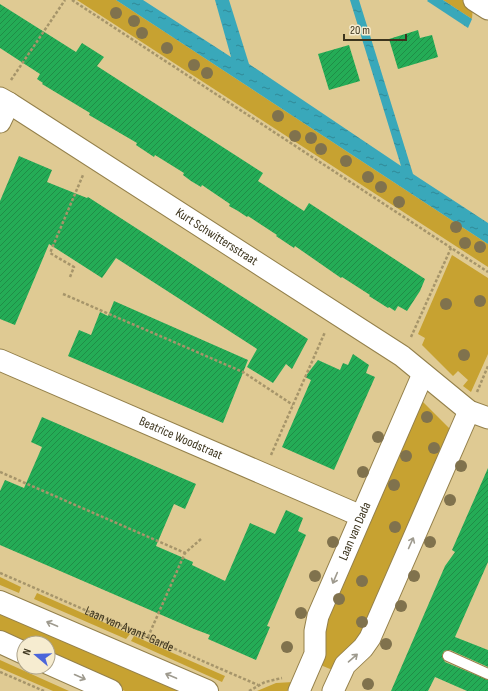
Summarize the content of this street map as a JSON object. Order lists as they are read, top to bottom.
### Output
{
  "streets": {
    "street": [
      "Kurt Schwittersstraat",
      "Beatrice Woodstraat",
      "Laan van Dada",
      "Laan van Avant-Garde"
    ]
  },
  "crossings": [
    ["Kurt Schwittersstraat", "Laan van Dada"],
    ["Beatrice Woodstraat", "Laan van Dada"]
  ],
  "scale_bar": "20 m",
  "north": "left"
}
